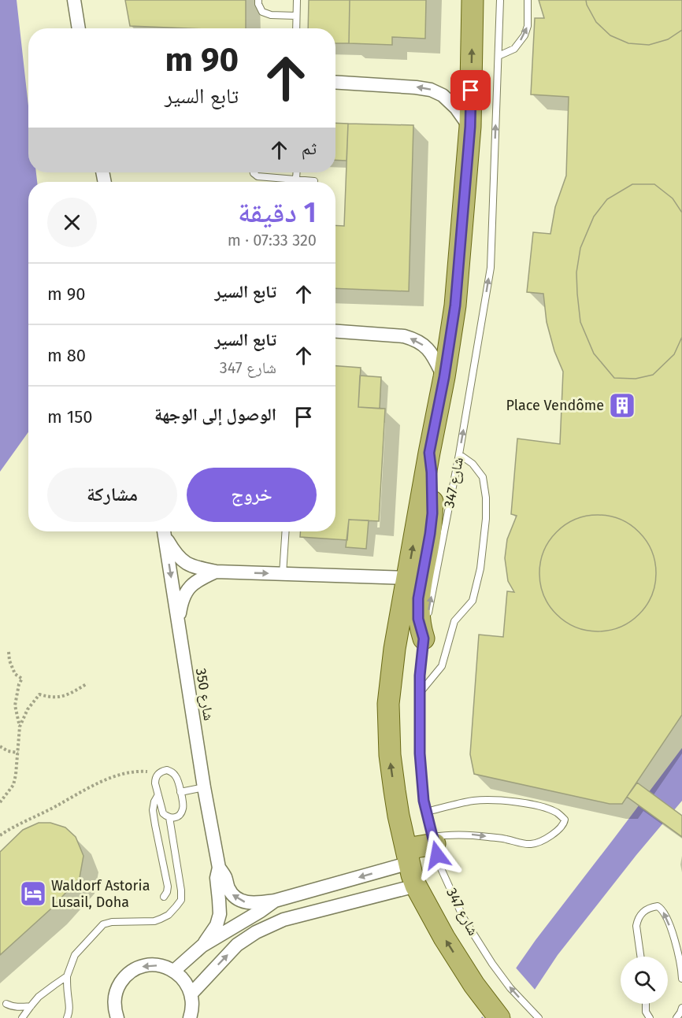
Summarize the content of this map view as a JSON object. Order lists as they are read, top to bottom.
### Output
{
  "streets": {
    "main road": ["شارع 347"],
    "street": ["شارع 350"]
  },
  "places": {
    "building": ["Place Vendôme"],
    "hotel": ["Waldorf Astoria Lusail, Doha"]
  },
  "page": {
    "turn": ["90 m", "تابع السير"],
    "then": "ثم",
    "heading": ["1 دقيقة", "320 m · 07:33"],
    "list": [
      {
        "name": "تابع السير",
        "value": "90 m"
      },
      {
        "name": "تابع السير",
        "note": "شارع 347",
        "value": "80 m"
      },
      {
        "name": "الوصول إلى الوجهة",
        "value": "150 m"
      }
    ],
    "buttons": ["خروج", "مشاركة"]
  }
}
